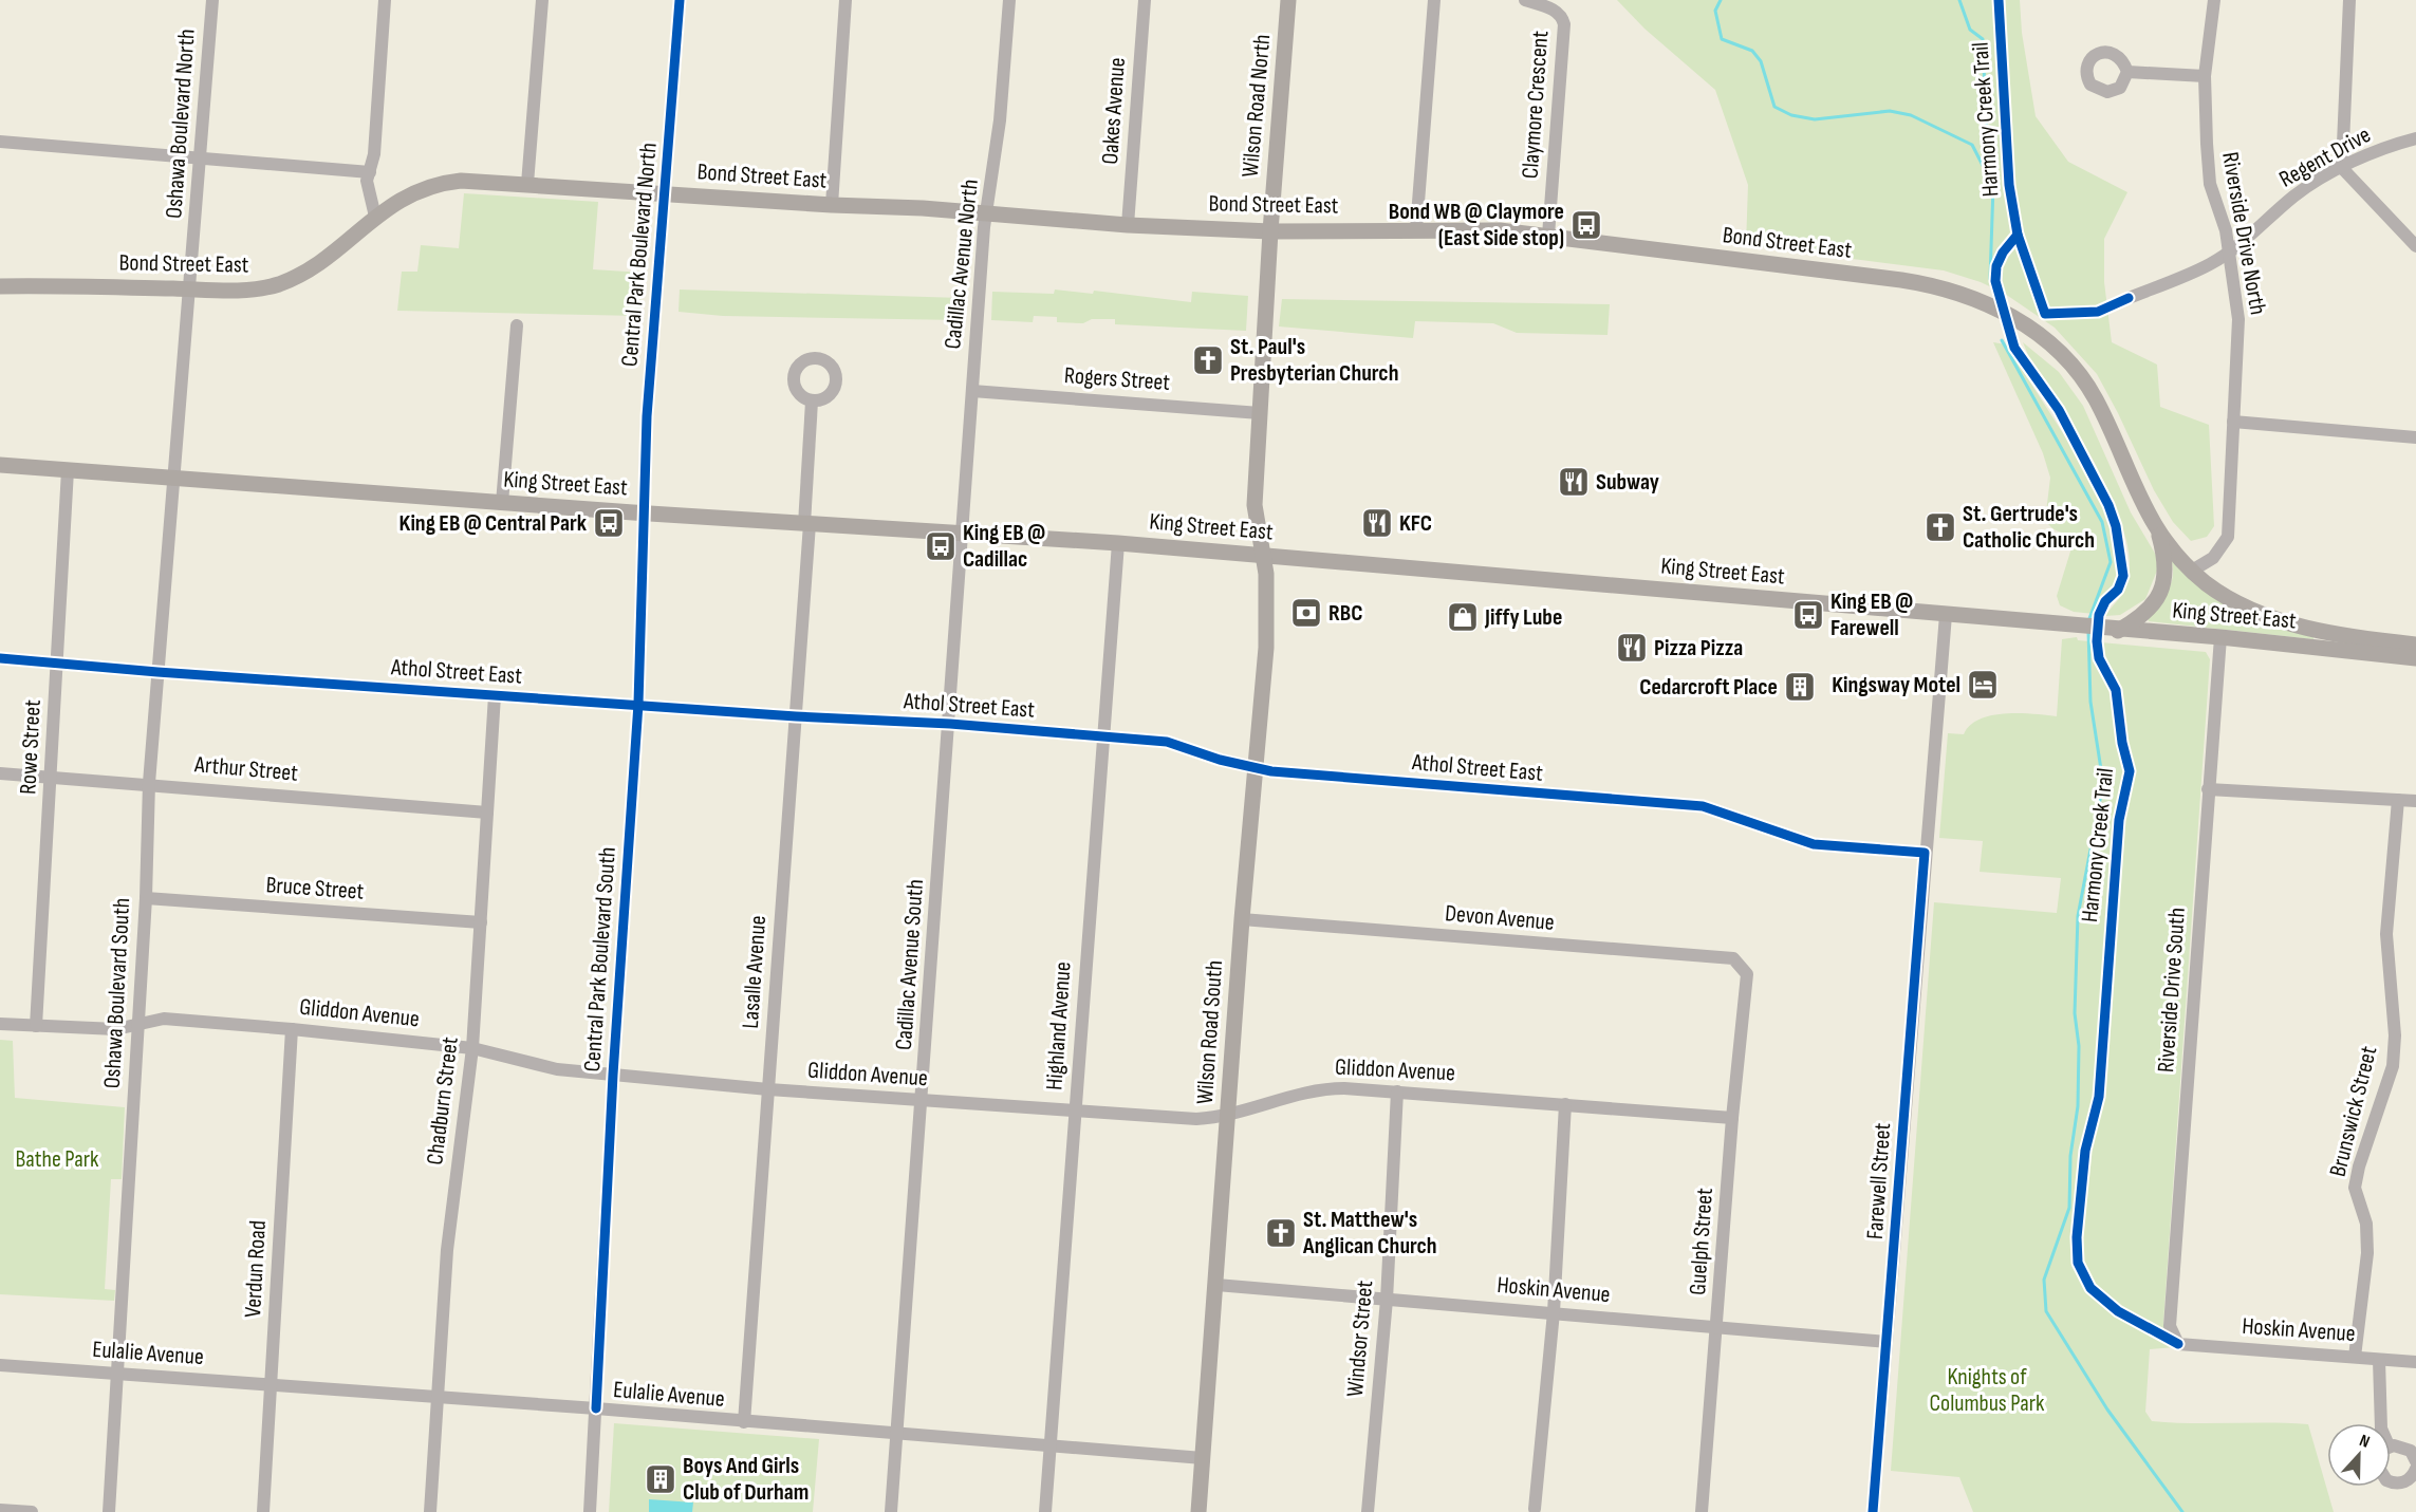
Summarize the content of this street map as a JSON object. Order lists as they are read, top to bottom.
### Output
{
  "streets": {
    "main road": [
      "Wilson Road North",
      "Bond Street East",
      "King Street East",
      "Wilson Road South"
    ],
    "street": [
      "Claymore Crescent",
      "Oakes Avenue",
      "Oshawa Boulevard North",
      "Regent Drive",
      "Riverside Drive North",
      "Central Park Boulevard North",
      "Cadillac Avenue North",
      "Rogers Street",
      "Athol Street East",
      "Rowe Street",
      "Arthur Street",
      "Bruce Street",
      "Devon Avenue",
      "Central Park Boulevard South",
      "Cadillac Avenue South",
      "Lasalle Avenue",
      "Riverside Drive South",
      "Oshawa Boulevard South",
      "Gliddon Avenue",
      "Highland Avenue",
      "Chadburn Street",
      "Brunswick Street",
      "Farewell Street",
      "Guelph Street",
      "Verdun Road",
      "Hoskin Avenue",
      "Windsor Street",
      "Eulalie Avenue"
    ],
    "cycle path": ["Harmony Creek Trail"]
  },
  "crossings": [
    ["Claymore Crescent", "Bond Street East"],
    ["Wilson Road North", "Bond Street East"],
    ["Wilson Road North", "Rogers Street"],
    ["Wilson Road North", "King Street East"],
    ["Wilson Road North", "Wilson Road South"],
    ["Oakes Avenue", "Bond Street East"],
    ["Oshawa Boulevard North", "Bond Street East"],
    ["Oshawa Boulevard North", "King Street East"],
    ["Oshawa Boulevard North", "Oshawa Boulevard South"],
    ["Regent Drive", "Riverside Drive North"],
    ["Bond Street East", "Riverside Drive North"],
    ["Bond Street East", "Central Park Boulevard North"],
    ["Bond Street East", "Cadillac Avenue North"],
    ["Central Park Boulevard North", "King Street East"],
    ["Central Park Boulevard North", "Central Park Boulevard South"],
    ["Cadillac Avenue North", "Rogers Street"],
    ["Cadillac Avenue North", "King Street East"],
    ["Cadillac Avenue North", "Cadillac Avenue South"],
    ["King Street East", "Rowe Street"],
    ["King Street East", "Central Park Boulevard South"],
    ["King Street East", "Cadillac Avenue South"],
    ["King Street East", "Lasalle Avenue"],
    ["King Street East", "Riverside Drive South"],
    ["King Street East", "Oshawa Boulevard South"],
    ["King Street East", "Highland Avenue"],
    ["King Street East", "Wilson Road South"],
    ["King Street East", "Farewell Street"],
    ["Athol Street East", "Rowe Street"],
    ["Athol Street East", "Central Park Boulevard South"],
    ["Athol Street East", "Cadillac Avenue South"],
    ["Athol Street East", "Lasalle Avenue"],
    ["Athol Street East", "Oshawa Boulevard South"],
    ["Athol Street East", "Highland Avenue"],
    ["Athol Street East", "Wilson Road South"],
    ["Athol Street East", "Chadburn Street"],
    ["Athol Street East", "Farewell Street"],
    ["Rowe Street", "Arthur Street"],
    ["Rowe Street", "Gliddon Avenue"],
    ["Arthur Street", "Oshawa Boulevard South"],
    ["Arthur Street", "Chadburn Street"],
    ["Bruce Street", "Oshawa Boulevard South"],
    ["Bruce Street", "Chadburn Street"],
    ["Devon Avenue", "Wilson Road South"],
    ["Devon Avenue", "Guelph Street"],
    ["Central Park Boulevard South", "Gliddon Avenue"],
    ["Central Park Boulevard South", "Eulalie Avenue"],
    ["Cadillac Avenue South", "Gliddon Avenue"],
    ["Cadillac Avenue South", "Eulalie Avenue"],
    ["Lasalle Avenue", "Gliddon Avenue"],
    ["Lasalle Avenue", "Eulalie Avenue"],
    ["Riverside Drive South", "Hoskin Avenue"],
    ["Oshawa Boulevard South", "Gliddon Avenue"],
    ["Oshawa Boulevard South", "Eulalie Avenue"],
    ["Gliddon Avenue", "Highland Avenue"],
    ["Gliddon Avenue", "Wilson Road South"],
    ["Gliddon Avenue", "Chadburn Street"],
    ["Gliddon Avenue", "Guelph Street"],
    ["Gliddon Avenue", "Verdun Road"],
    ["Gliddon Avenue", "Windsor Street"],
    ["Highland Avenue", "Eulalie Avenue"],
    ["Wilson Road South", "Hoskin Avenue"],
    ["Wilson Road South", "Eulalie Avenue"],
    ["Chadburn Street", "Eulalie Avenue"],
    ["Brunswick Street", "Hoskin Avenue"],
    ["Farewell Street", "Hoskin Avenue"],
    ["Guelph Street", "Hoskin Avenue"],
    ["Verdun Road", "Eulalie Avenue"],
    ["Hoskin Avenue", "Windsor Street"]
  ],
  "parks": ["Bathe Park", "Knights of Columbus Park"],
  "places": {
    "bus stop": [
      "Bond WB @ Claymore (East Side stop)",
      "King EB @ Central Park",
      "King EB @ Cadillac",
      "King EB @ Farewell"
    ],
    "church": ["St. Paul's Presbyterian Church", "St. Gertrude's Catholic Church", "St. Matthew's Anglican Church"],
    "restaurant": ["Subway", "KFC", "Pizza Pizza"],
    "bank": ["RBC"],
    "shop": ["Jiffy Lube"],
    "hotel": ["Kingsway Motel"],
    "building": ["Cedarcroft Place", "Boys And Girls Club of Durham"]
  },
  "north": "top"
}
